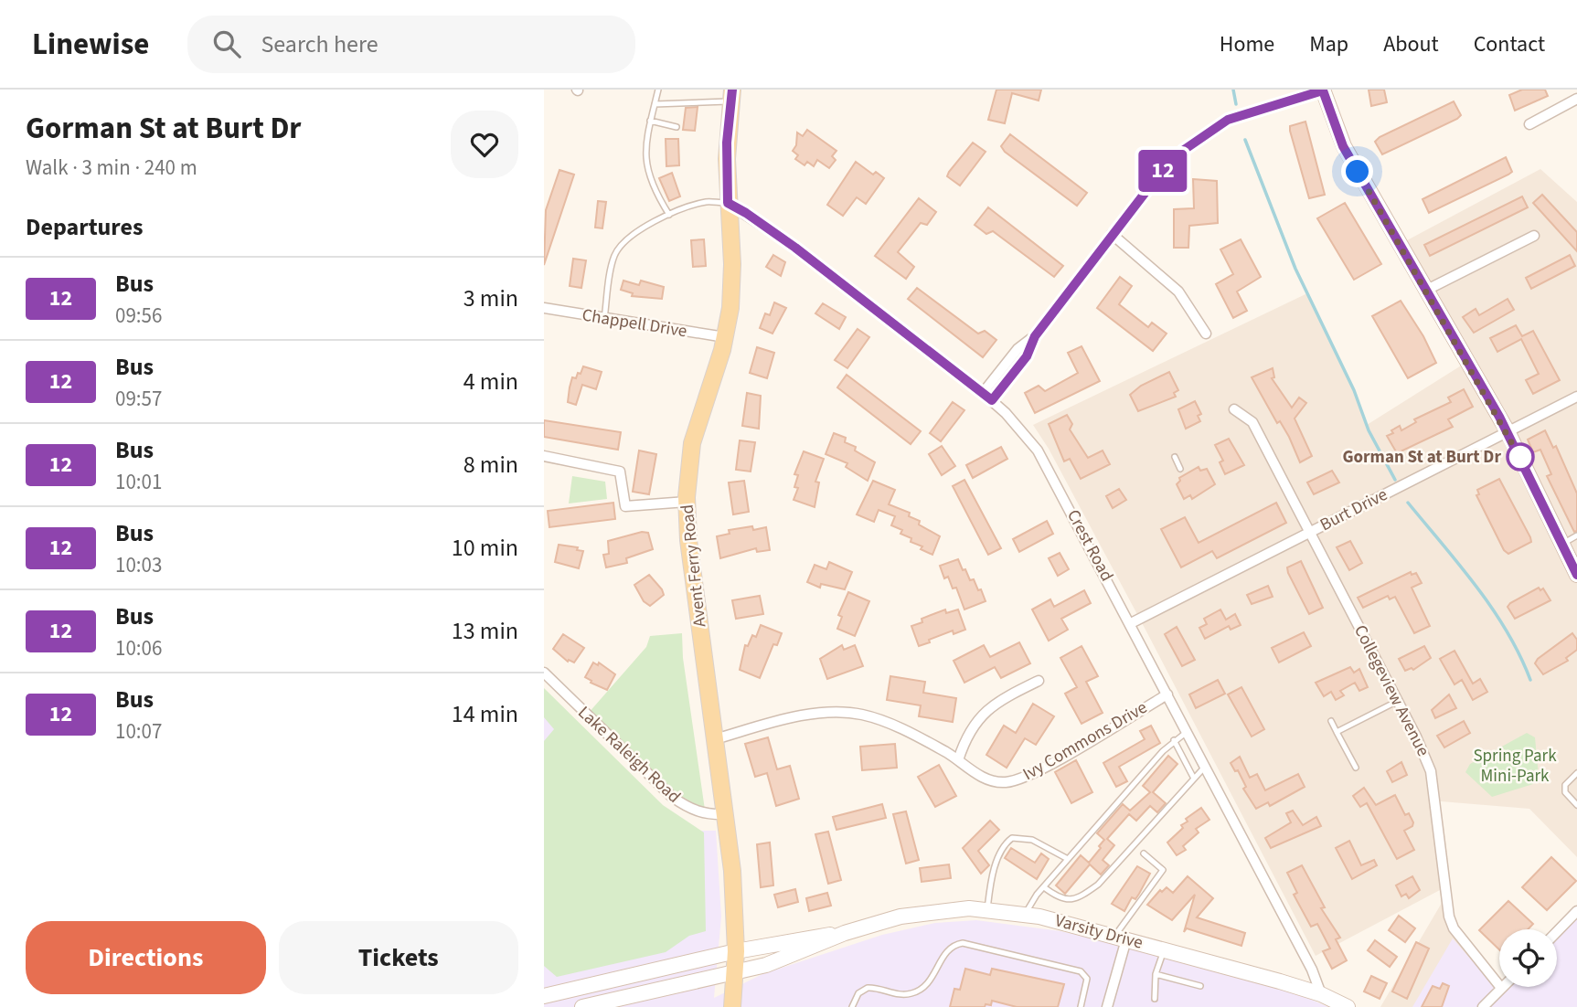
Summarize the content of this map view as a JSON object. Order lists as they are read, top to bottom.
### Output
{
  "streets": {
    "main road": ["Avent Ferry Road"],
    "street": [
      "Chappell Drive",
      "Burt Drive",
      "Crest Road",
      "Collegeview Avenue",
      "Ivy Commons Drive",
      "Lake Raleigh Road",
      "Varsity Drive"
    ]
  },
  "crossings": [
    ["Chappell Drive", "Avent Ferry Road"],
    ["Burt Drive", "Crest Road"],
    ["Burt Drive", "Collegeview Avenue"],
    ["Crest Road", "Avent Ferry Road"],
    ["Crest Road", "Ivy Commons Drive"],
    ["Crest Road", "Varsity Drive"],
    ["Avent Ferry Road", "Ivy Commons Drive"],
    ["Avent Ferry Road", "Lake Raleigh Road"],
    ["Avent Ferry Road", "Varsity Drive"]
  ],
  "parks": ["Spring Park Mini-Park"],
  "places": ["Gorman St at Burt Dr"],
  "lines": ["bus line 12"],
  "page": {
    "header": "Linewise",
    "search": "Search here",
    "nav": [
      "Home",
      "Map",
      "About",
      "Contact"
    ],
    "heading": [
      ["Gorman St at Burt Dr", "Walk · 3 min · 240 m"],
      "Departures"
    ],
    "on_map": "12",
    "list": [
      {
        "mark": "12",
        "name": "Bus",
        "note": "09:56",
        "value": "3 min"
      },
      {
        "mark": "12",
        "name": "Bus",
        "note": "09:57",
        "value": "4 min"
      },
      {
        "mark": "12",
        "name": "Bus",
        "note": "10:01",
        "value": "8 min"
      },
      {
        "mark": "12",
        "name": "Bus",
        "note": "10:03",
        "value": "10 min"
      },
      {
        "mark": "12",
        "name": "Bus",
        "note": "10:06",
        "value": "13 min"
      },
      {
        "mark": "12",
        "name": "Bus",
        "note": "10:07",
        "value": "14 min"
      }
    ],
    "buttons": ["Directions", "Tickets"]
  }
}
